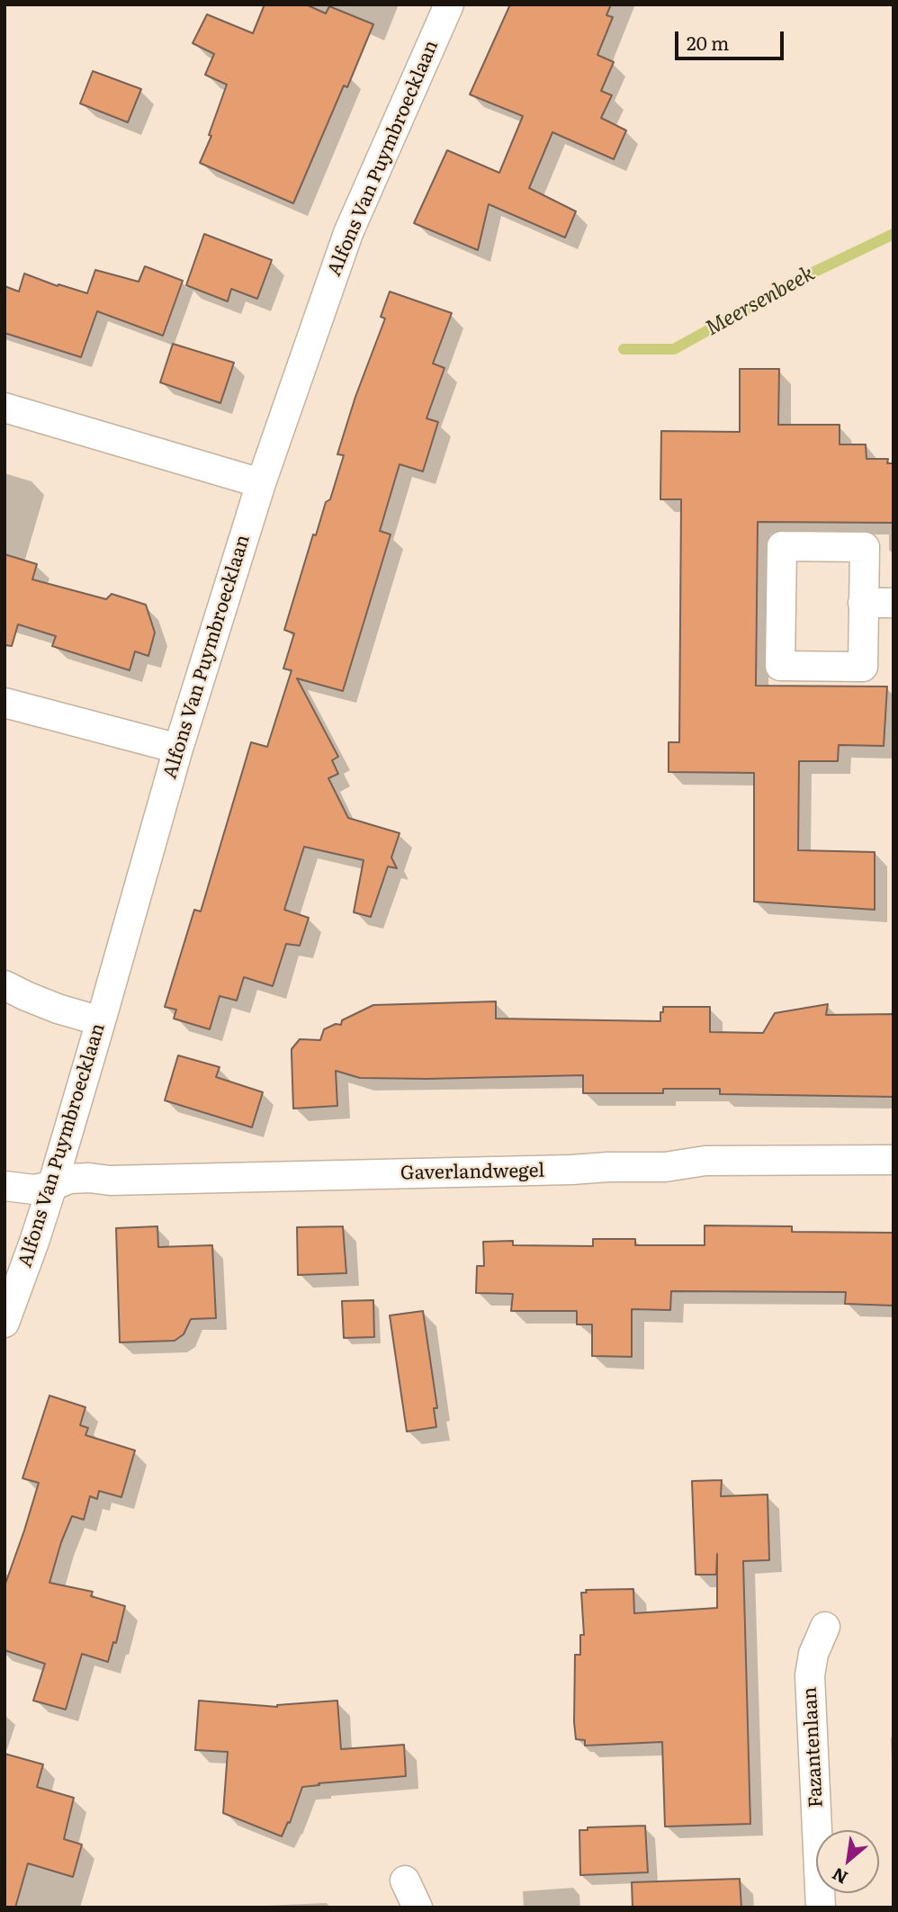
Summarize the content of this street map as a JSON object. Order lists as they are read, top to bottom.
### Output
{
  "streets": {
    "street": ["Alfons Van Puymbroecklaan", "Gaverlandwegel", "Fazantenlaan"]
  },
  "crossings": [
    ["Alfons Van Puymbroecklaan", "Gaverlandwegel"]
  ],
  "water": ["Meersenbeek"],
  "scale_bar": "20 m",
  "north": "bottom left"
}
